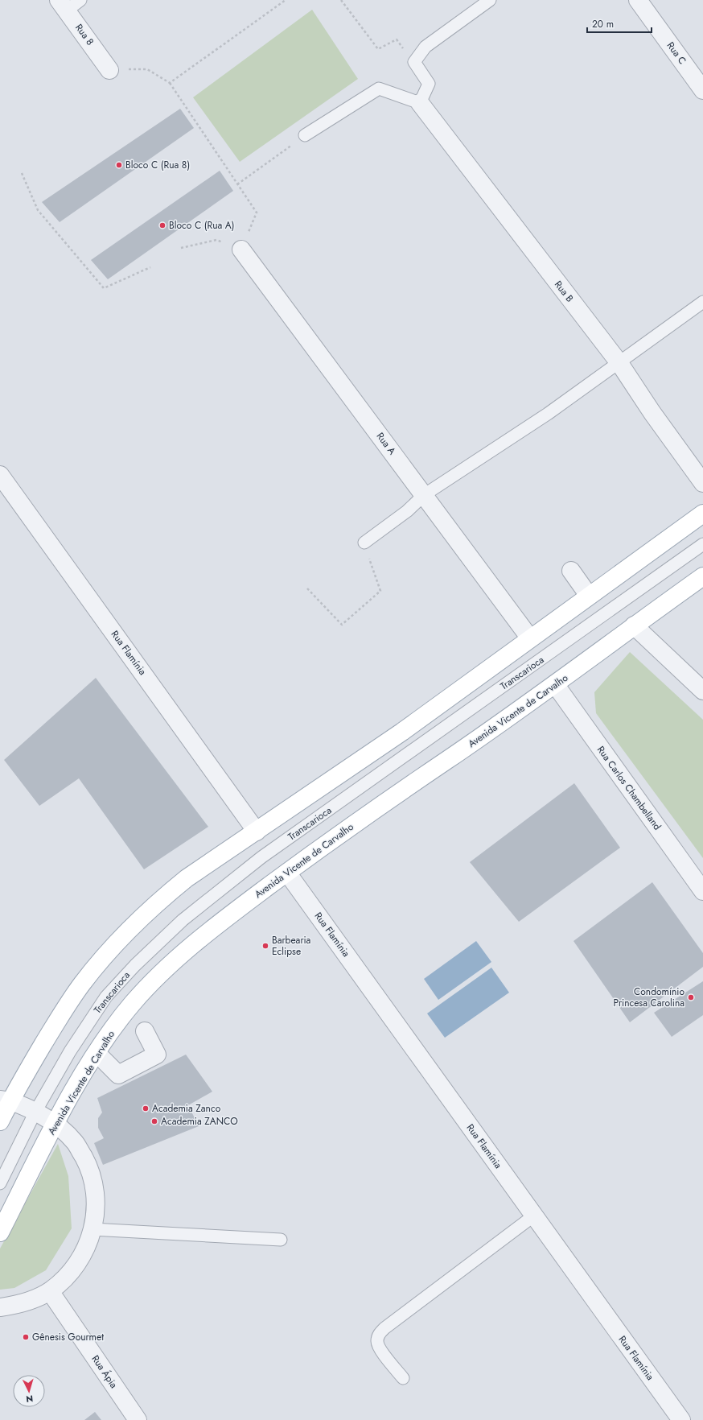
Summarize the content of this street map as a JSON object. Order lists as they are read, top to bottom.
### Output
{
  "streets": {
    "main road": ["Avenida Vicente de Carvalho"],
    "street": [
      "Rua 8",
      "Rua C",
      "Rua B",
      "Rua A",
      "Rua Flamínia",
      "Rua Carlos Chambelland",
      "Rua Ápia"
    ],
    "lane": ["Transcarioca"]
  },
  "crossings": [
    ["Rua Flamínia", "Avenida Vicente de Carvalho"],
    ["Avenida Vicente de Carvalho", "Rua Carlos Chambelland"]
  ],
  "places": [
    "Bloco C (Rua 8)",
    "Bloco C (Rua A)",
    "Barbearia Eclipse",
    "Condomínio Princesa Carolina",
    "Academia Zanco",
    "Academia ZANCO",
    "Gênesis Gourmet"
  ],
  "scale_bar": "20 m",
  "north": "bottom"
}
